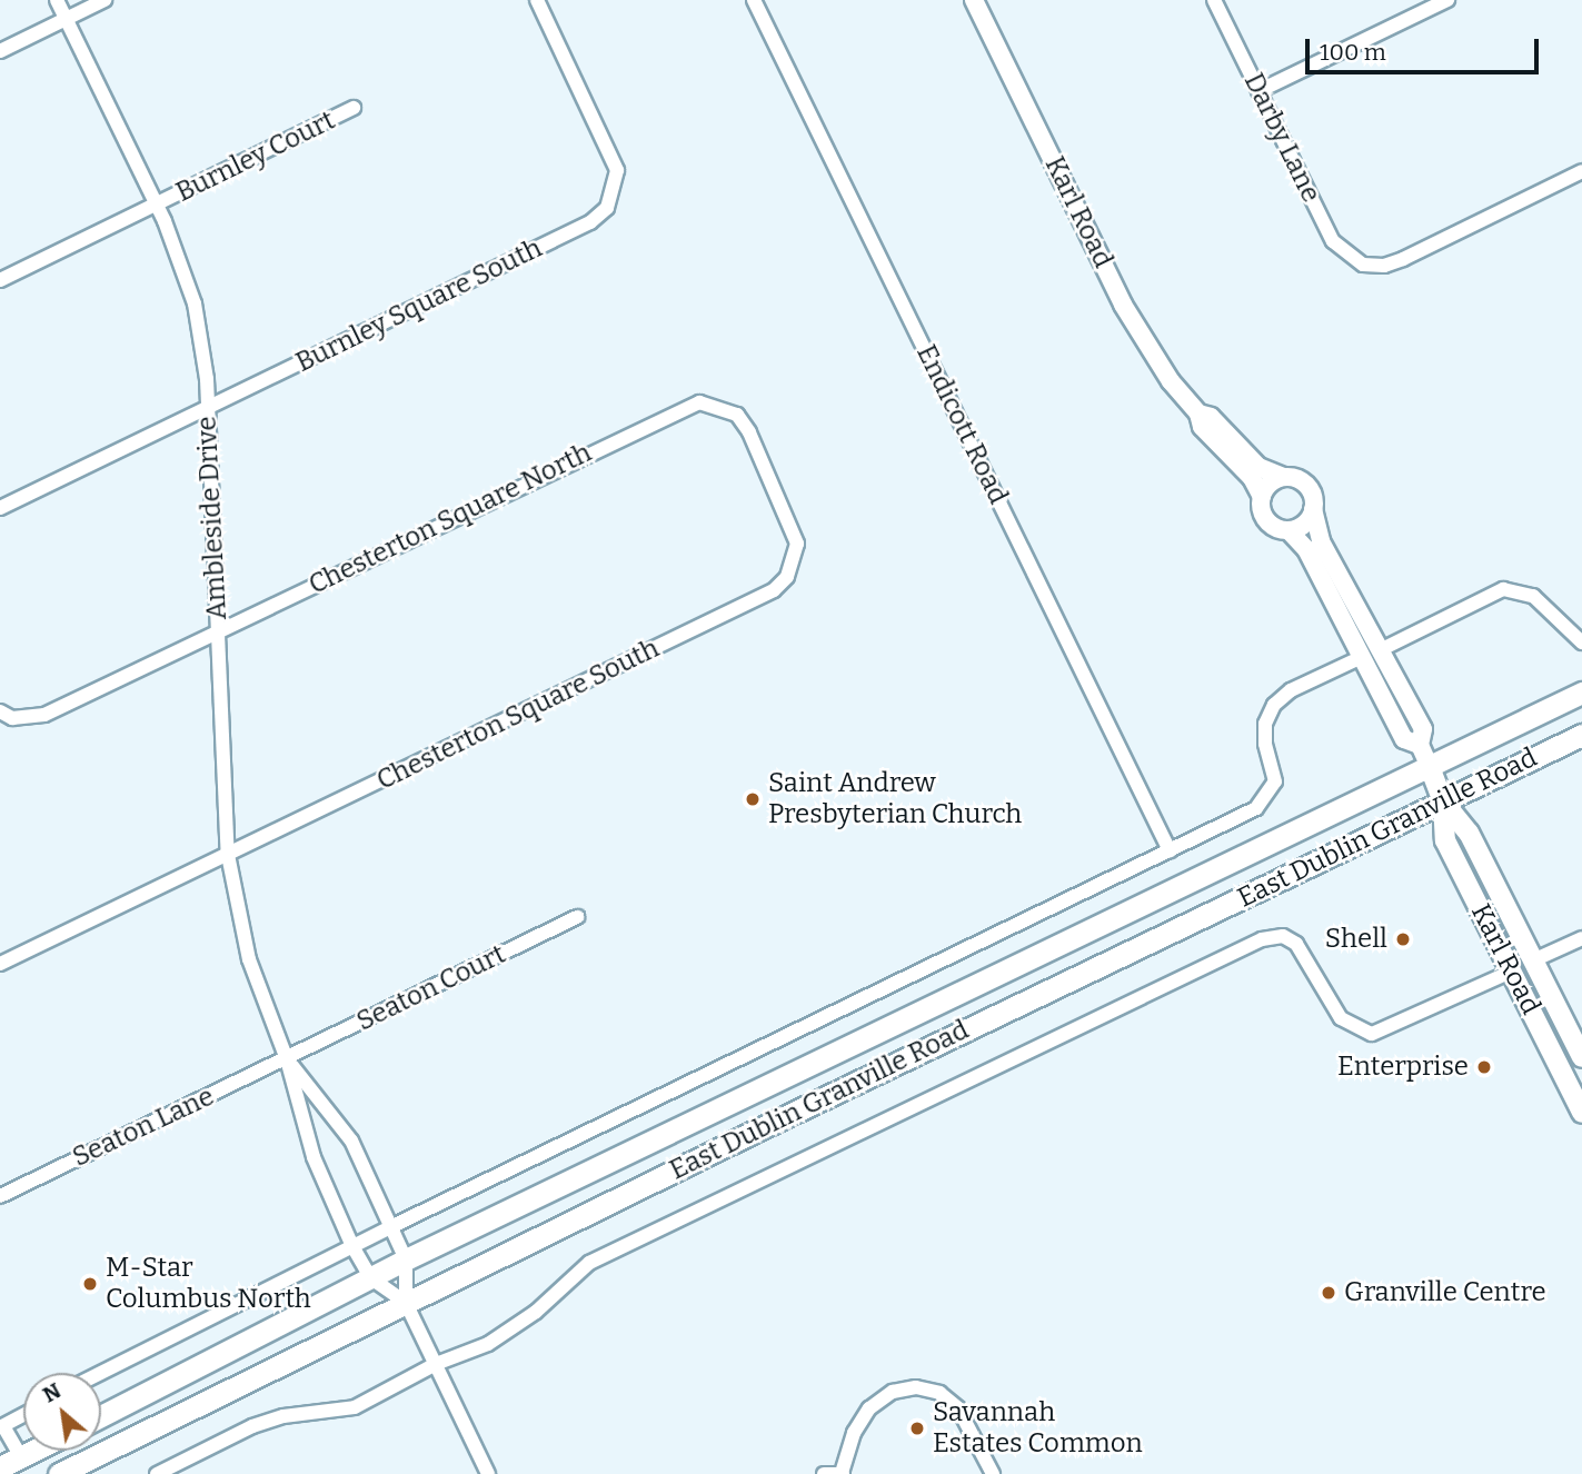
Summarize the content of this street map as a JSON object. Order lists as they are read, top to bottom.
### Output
{
  "streets": {
    "main road": ["Karl Road", "East Dublin Granville Road"],
    "street": [
      "Darby Lane",
      "Burnley Court",
      "Burnley Square South",
      "Endicott Road",
      "Ambleside Drive",
      "Chesterton Square North",
      "Chesterton Square South",
      "Seaton Court",
      "Seaton Lane"
    ]
  },
  "crossings": [
    ["Burnley Court", "Ambleside Drive"],
    ["Karl Road", "East Dublin Granville Road"],
    ["Burnley Square South", "Ambleside Drive"],
    ["Ambleside Drive", "Chesterton Square North"],
    ["Ambleside Drive", "Chesterton Square South"],
    ["Ambleside Drive", "East Dublin Granville Road"],
    ["Ambleside Drive", "Seaton Court"],
    ["Ambleside Drive", "Seaton Lane"],
    ["Chesterton Square North", "Chesterton Square South"],
    ["Seaton Court", "Seaton Lane"]
  ],
  "places": [
    "Saint Andrew Presbyterian Church",
    "Shell",
    "Enterprise",
    "M-Star Columbus North",
    "Granville Centre",
    "Savannah Estates Common"
  ],
  "scale_bar": "100 m",
  "north": "top left"
}
